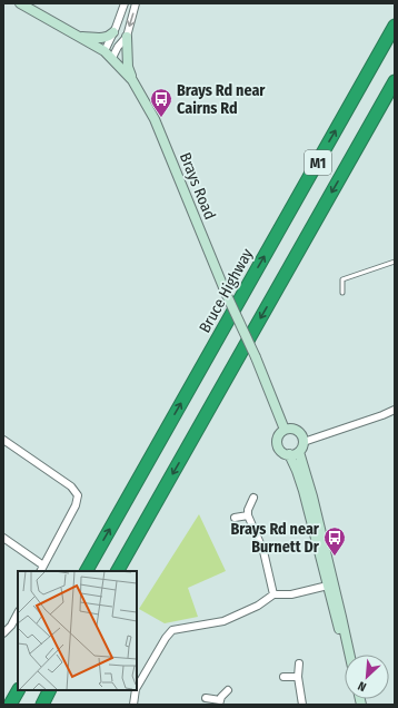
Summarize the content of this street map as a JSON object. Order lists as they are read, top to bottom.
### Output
{
  "streets": {
    "highway": ["M1", "Bruce Highway"],
    "main road": ["Brays Road"]
  },
  "places": {
    "bus stop": ["Brays Rd near Cairns Rd", "Brays Rd near Burnett Dr"]
  },
  "north": "bottom left"
}
